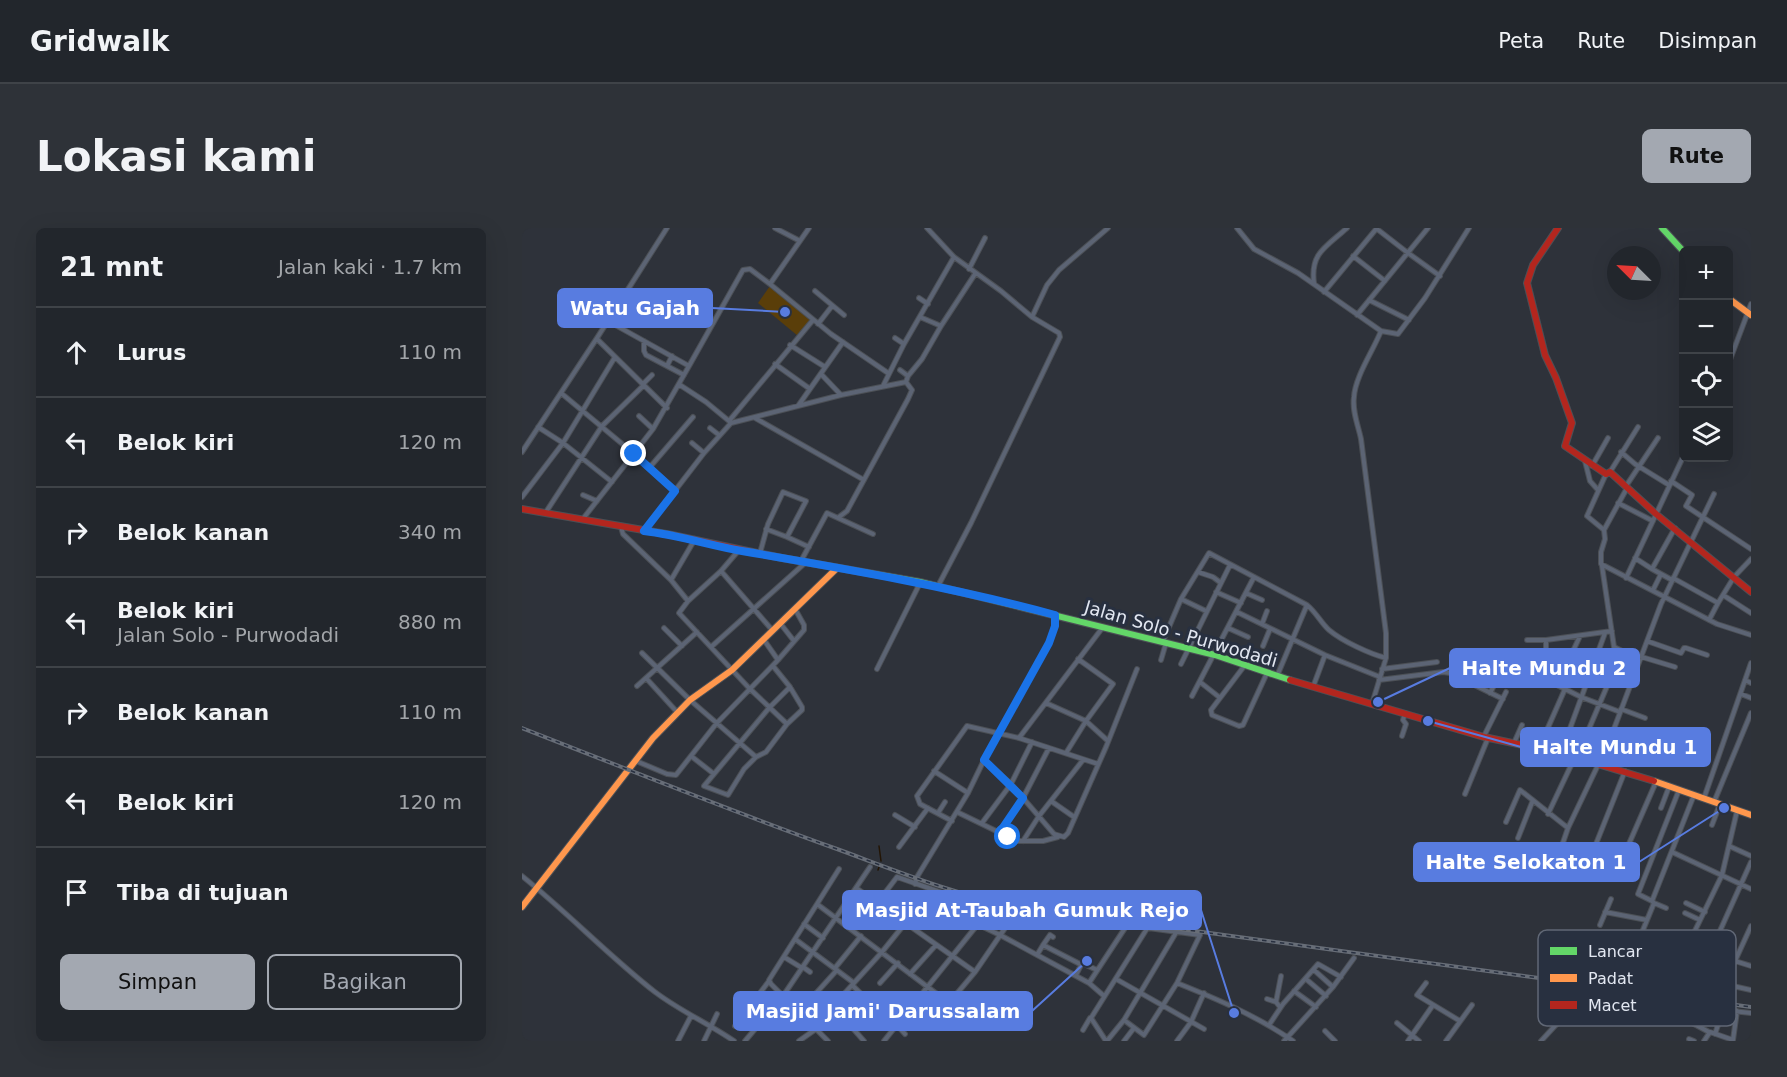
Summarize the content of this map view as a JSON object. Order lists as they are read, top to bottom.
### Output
{
  "streets": {
    "main road": ["Jalan Solo - Purwodadi"]
  },
  "places": [
    "Watu Gajah",
    "Halte Mundu 2",
    "Halte Mundu 1",
    "Halte Selokaton 1",
    "Masjid Jami' Darussalam",
    "Masjid At-Taubah Gumuk Rejo"
  ],
  "legend": ["Lancar", "Padat", "Macet"],
  "north": "top left",
  "page": {
    "header": "Gridwalk",
    "nav": ["Peta", "Rute", "Disimpan"],
    "buttons": [
      "Rute",
      ["Simpan", "Bagikan"]
    ],
    "title": "Lokasi kami",
    "heading": ["21 mnt", "Jalan kaki · 1.7 km"],
    "map_buttons": ["+", "−"],
    "list": [
      ["Lurus", "110 m"],
      ["Belok kiri", "120 m"],
      ["Belok kanan", "340 m"],
      ["Belok kiri", "Jalan Solo - Purwodadi", "880 m"],
      ["Belok kanan", "110 m"],
      ["Belok kiri", "120 m"],
      "Tiba di tujuan"
    ]
  }
}
